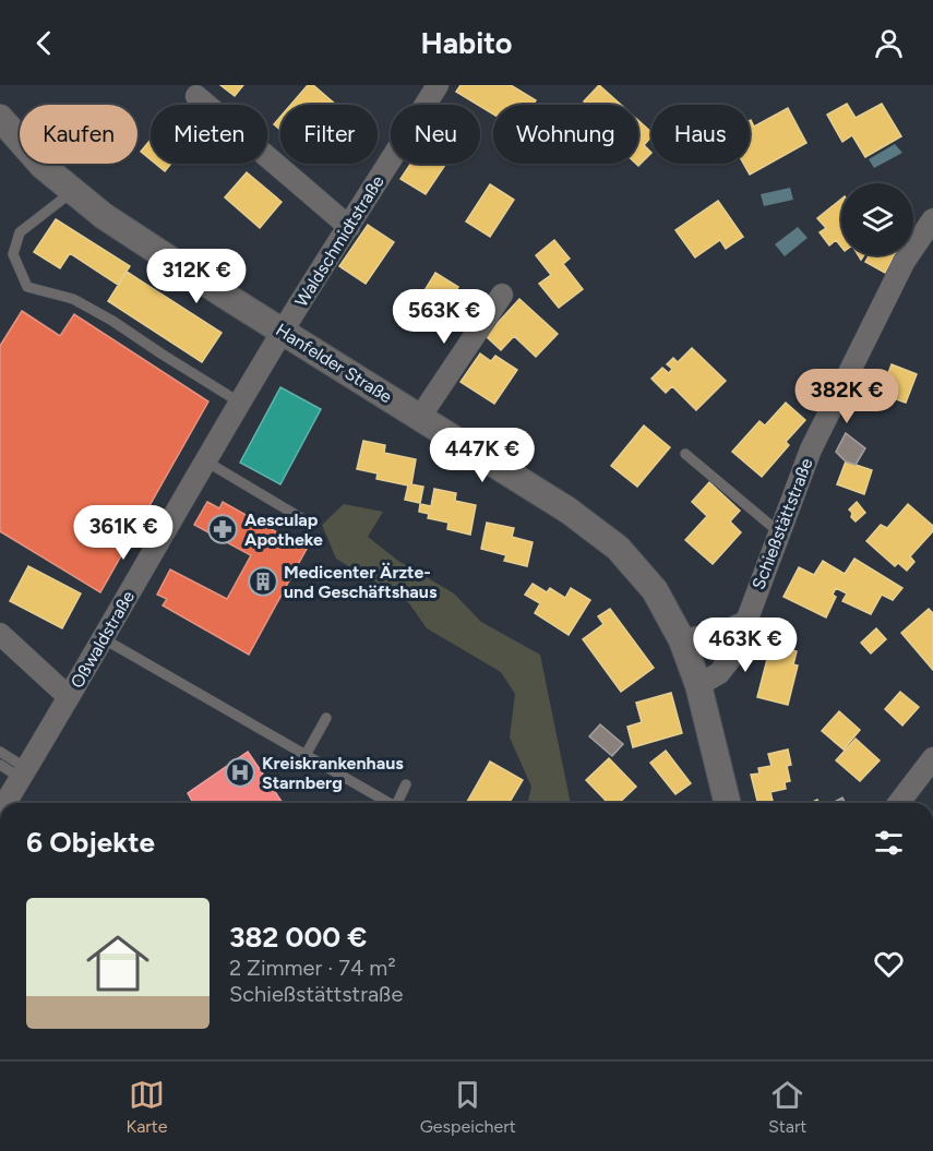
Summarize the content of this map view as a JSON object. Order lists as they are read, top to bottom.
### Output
{
  "streets": {
    "street": [
      "Waldschmidtstraße",
      "Hanfelder Straße",
      "Schießstättstraße",
      "Oßwaldstraße"
    ]
  },
  "crossings": [
    ["Waldschmidtstraße", "Hanfelder Straße"],
    ["Waldschmidtstraße", "Oßwaldstraße"],
    ["Hanfelder Straße", "Schießstättstraße"],
    ["Hanfelder Straße", "Oßwaldstraße"]
  ],
  "places": {
    "pharmacy": ["Aesculap Apotheke"],
    "building": ["Medicenter Ärzte- und Geschäftshaus"],
    "hospital": ["Kreiskrankenhaus Starnberg"]
  },
  "page": {
    "header": "Habito",
    "chip": [
      "Kaufen",
      "Mieten",
      "Filter",
      "Neu",
      "Wohnung",
      "Haus"
    ],
    "price": [
      "312K €",
      "563K €",
      "382K €",
      "447K €",
      "361K €",
      "463K €"
    ],
    "heading": "6 Objekte",
    "list": [
      {
        "name": "382 000 €",
        "note": "2 Zimmer · 74 m² · Schießstättstraße"
      }
    ],
    "tabs": ["Karte", "Gespeichert", "Start"]
  }
}
